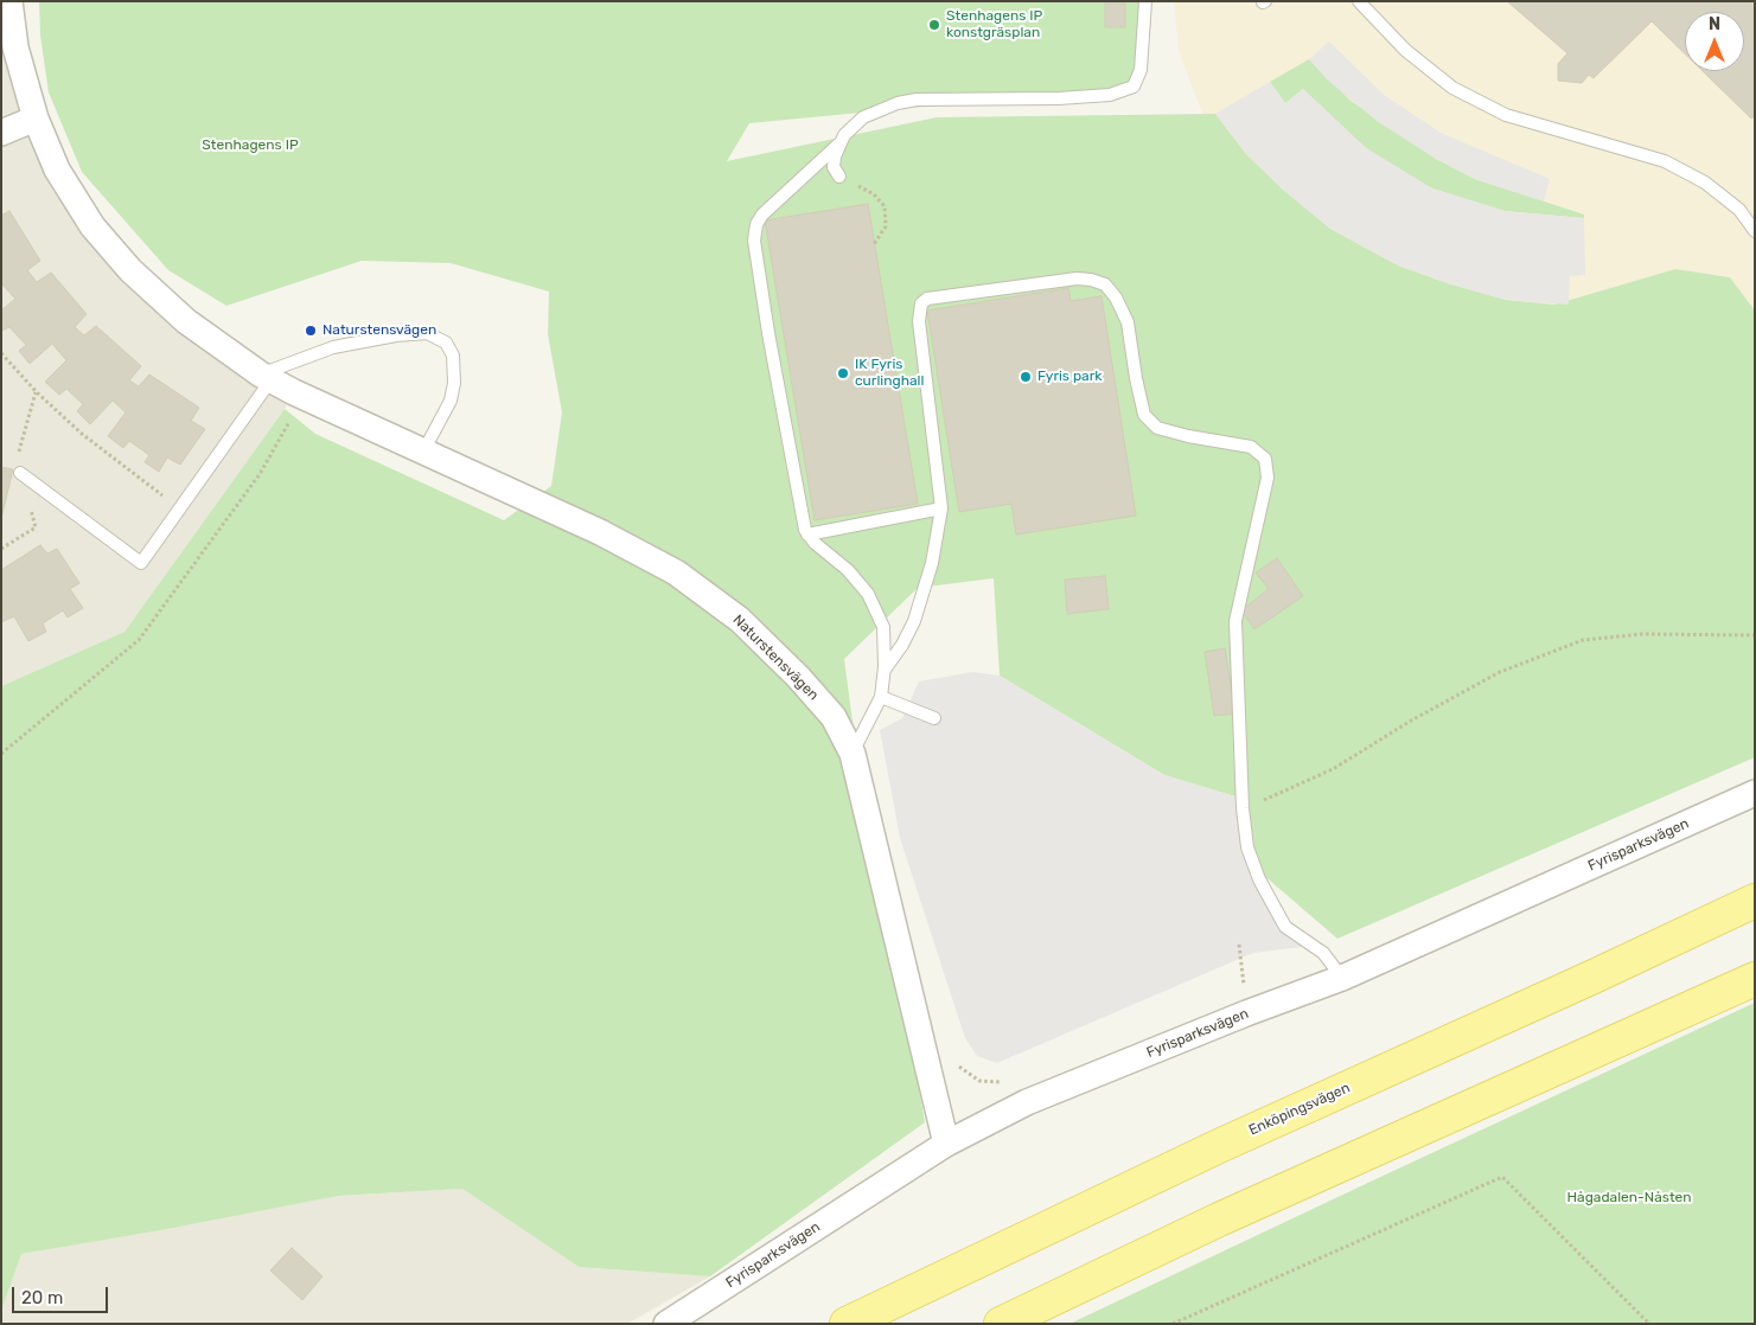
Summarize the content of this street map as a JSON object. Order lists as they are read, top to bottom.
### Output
{
  "streets": {
    "main road": ["Enköpingsvägen"],
    "street": ["Naturstensvägen", "Fyrisparksvägen"]
  },
  "crossings": [
    ["Naturstensvägen", "Fyrisparksvägen"]
  ],
  "parks": ["Stenhagens IP", "Hågadalen-Nåsten"],
  "places": [
    "Stenhagens IP konstgräsplan",
    "Naturstensvägen",
    "IK Fyris curlinghall",
    "Fyris park"
  ],
  "scale_bar": "20 m",
  "north": "top"
}
